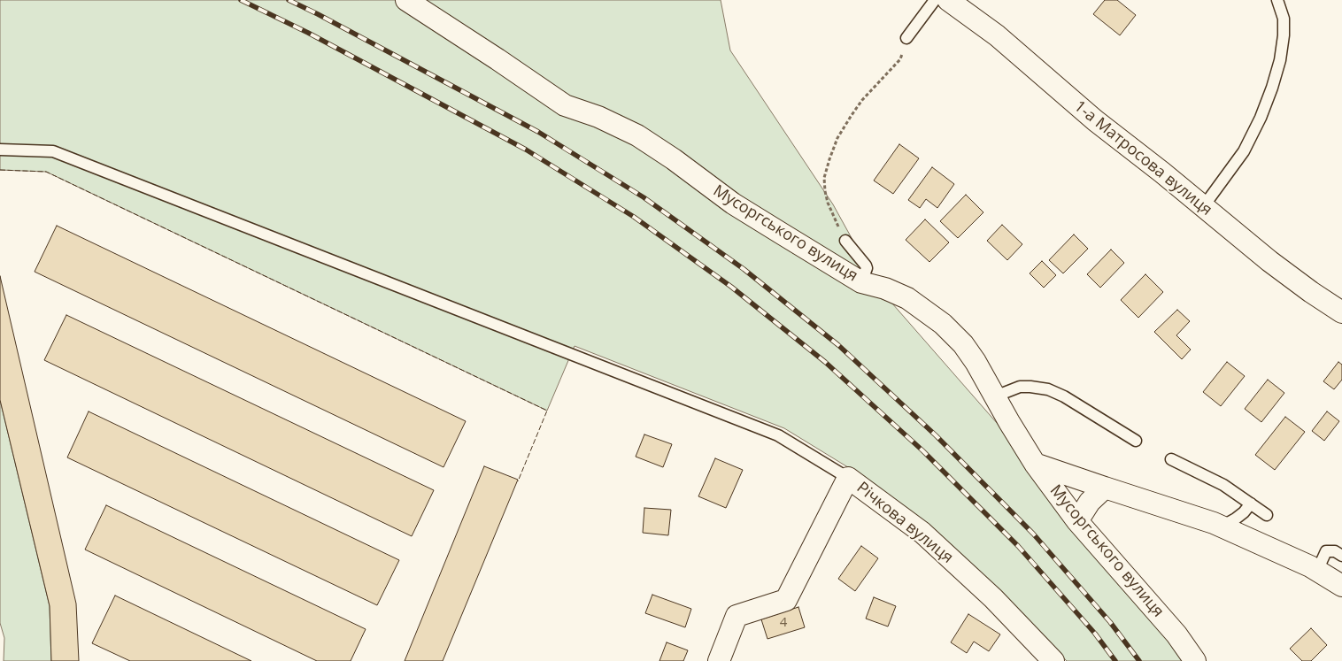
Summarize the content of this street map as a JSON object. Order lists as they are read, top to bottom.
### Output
{
  "streets": {
    "street": ["1-а Матросова вулиця", "Мусоргського вулиця", "Річкова вулиця"]
  },
  "house_numbers": ["4"]
}
